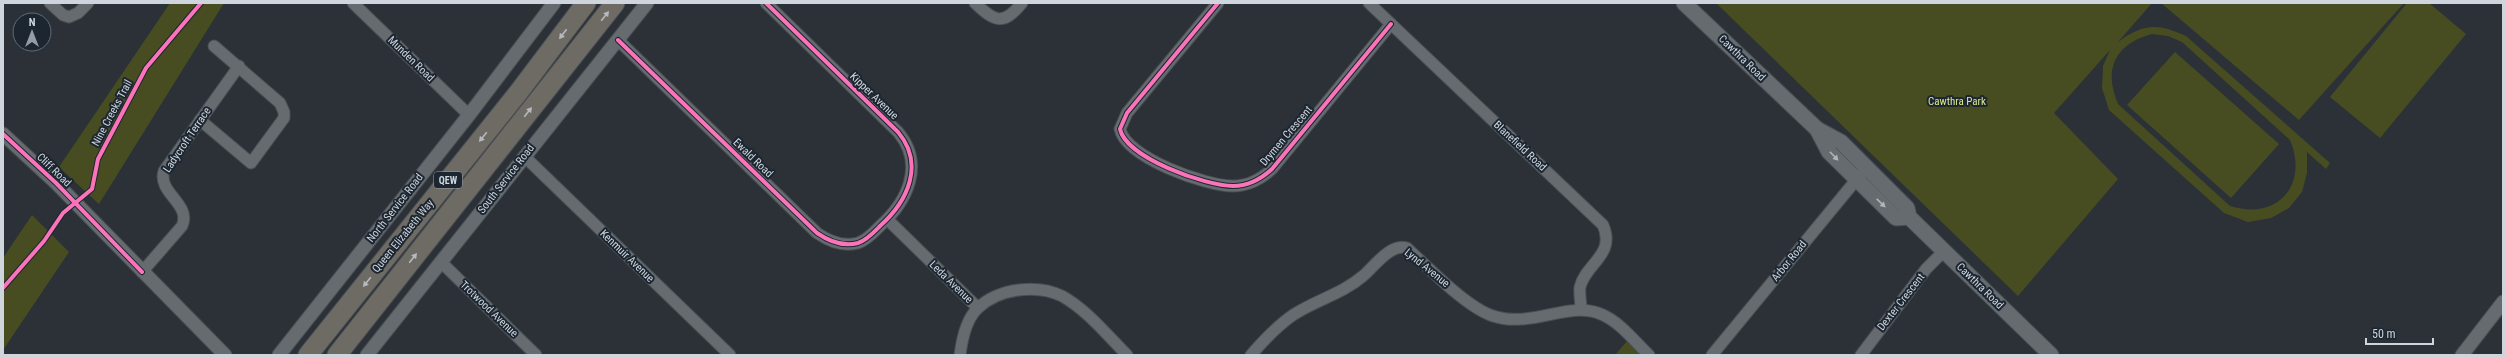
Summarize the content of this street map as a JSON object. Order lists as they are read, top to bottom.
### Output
{
  "streets": {
    "highway": ["QEW", "Queen Elizabeth Way"],
    "main road": ["Cawthra Road"],
    "street": [
      "Munden Road",
      "Kipper Avenue",
      "Drymen Crescent",
      "Ladycroft Terrace",
      "Blanefield Road",
      "Ewald Road",
      "Cliff Road",
      "South Service Road",
      "North Service Road",
      "Kenmuir Avenue",
      "Arbor Road",
      "Lynd Avenue",
      "Leda Avenue",
      "Dexter Crescent",
      "Trotwood Avenue"
    ],
    "cycle path": ["Nine Creeks Trail"]
  },
  "crossings": [
    ["Cawthra Road", "Arbor Road"],
    ["Cawthra Road", "Dexter Crescent"],
    ["Munden Road", "North Service Road"],
    ["Kipper Avenue", "Ewald Road"],
    ["Kipper Avenue", "Leda Avenue"],
    ["Drymen Crescent", "Blanefield Road"],
    ["Ladycroft Terrace", "Cliff Road"],
    ["Blanefield Road", "Lynd Avenue"],
    ["Ewald Road", "South Service Road"],
    ["Ewald Road", "Leda Avenue"],
    ["South Service Road", "Kenmuir Avenue"],
    ["South Service Road", "Trotwood Avenue"]
  ],
  "parks": ["Cawthra Park"],
  "scale_bar": "50 m",
  "north": "top"
}
